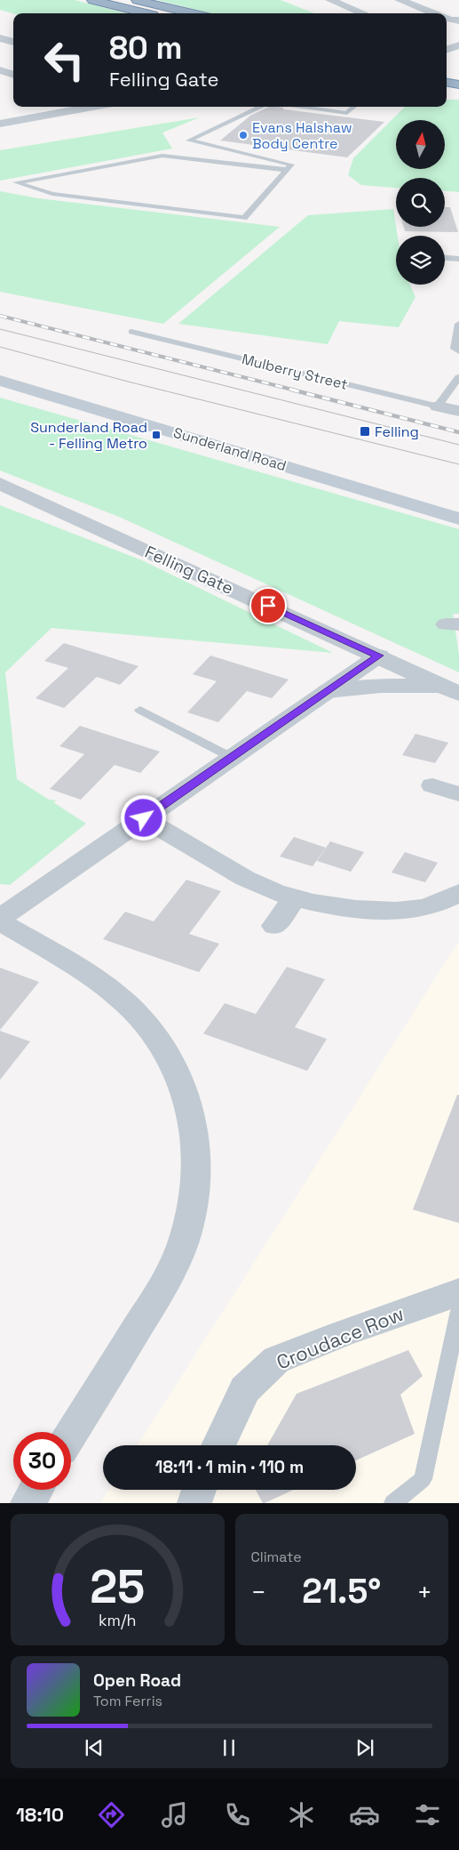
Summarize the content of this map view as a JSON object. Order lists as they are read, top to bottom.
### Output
{
  "streets": {
    "main road": ["Sunderland Road"],
    "street": ["Mulberry Street", "Felling Gate", "Croudace Row"]
  },
  "places": {
    "other": ["Evans Halshaw Body Centre"],
    "transit": ["Felling", "Sunderland Road - Felling Metro"]
  },
  "north": "top",
  "page": {
    "turn": ["80 m", "Felling Gate"],
    "limit": "30",
    "trip": "18:11 · 1 min · 110 m",
    "tile": "Climate",
    "heat": ["−", "21.5°", "+"],
    "song": ["Open Road", "Tom Ferris"],
    "tabs": "18:10",
    "gauge": ["25", "km/h"]
  }
}
